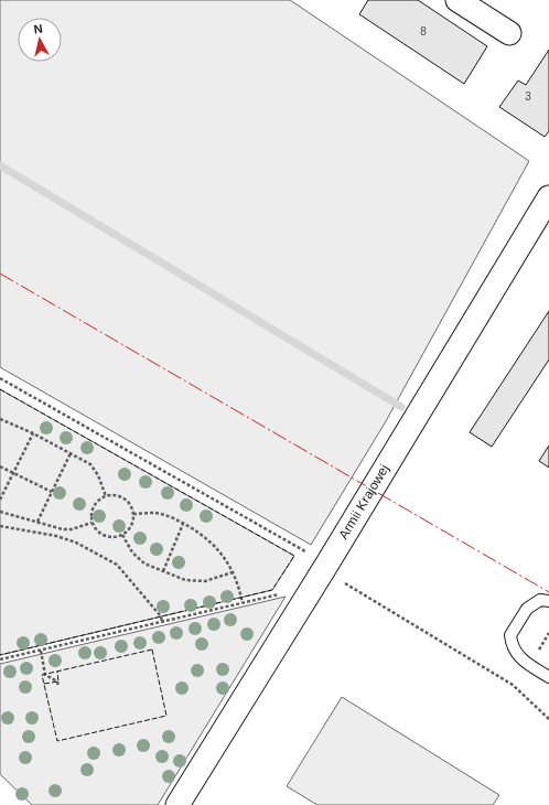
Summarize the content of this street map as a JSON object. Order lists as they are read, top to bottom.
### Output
{
  "streets": {
    "street": ["Armii Krajowej"]
  },
  "house_numbers": ["8", "3"],
  "north": "top"
}
